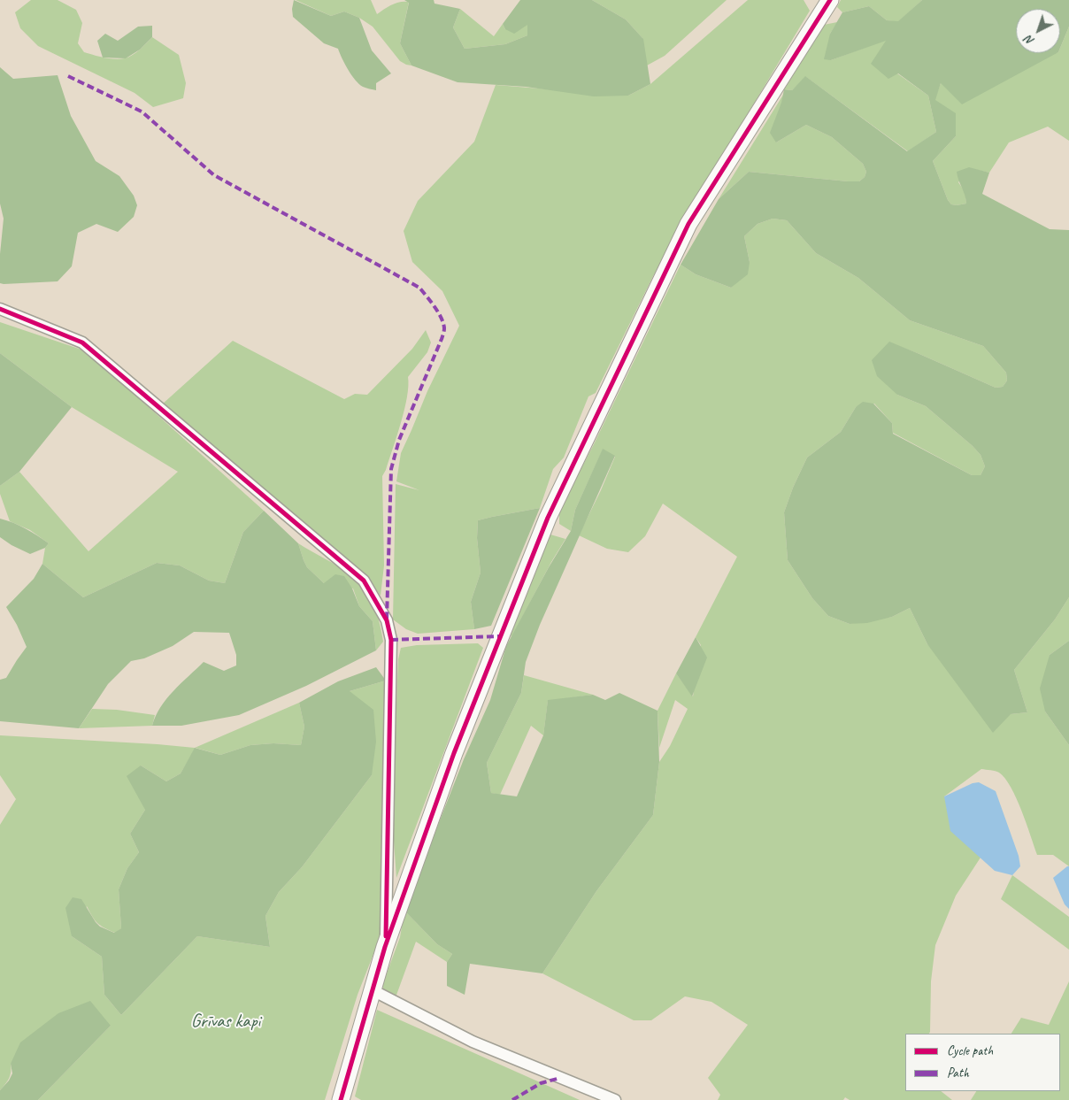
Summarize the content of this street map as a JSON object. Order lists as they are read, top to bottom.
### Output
{
  "parks": ["Grīvas kapi"],
  "legend": ["Cycle path", "Path"],
  "north": "bottom left"
}
